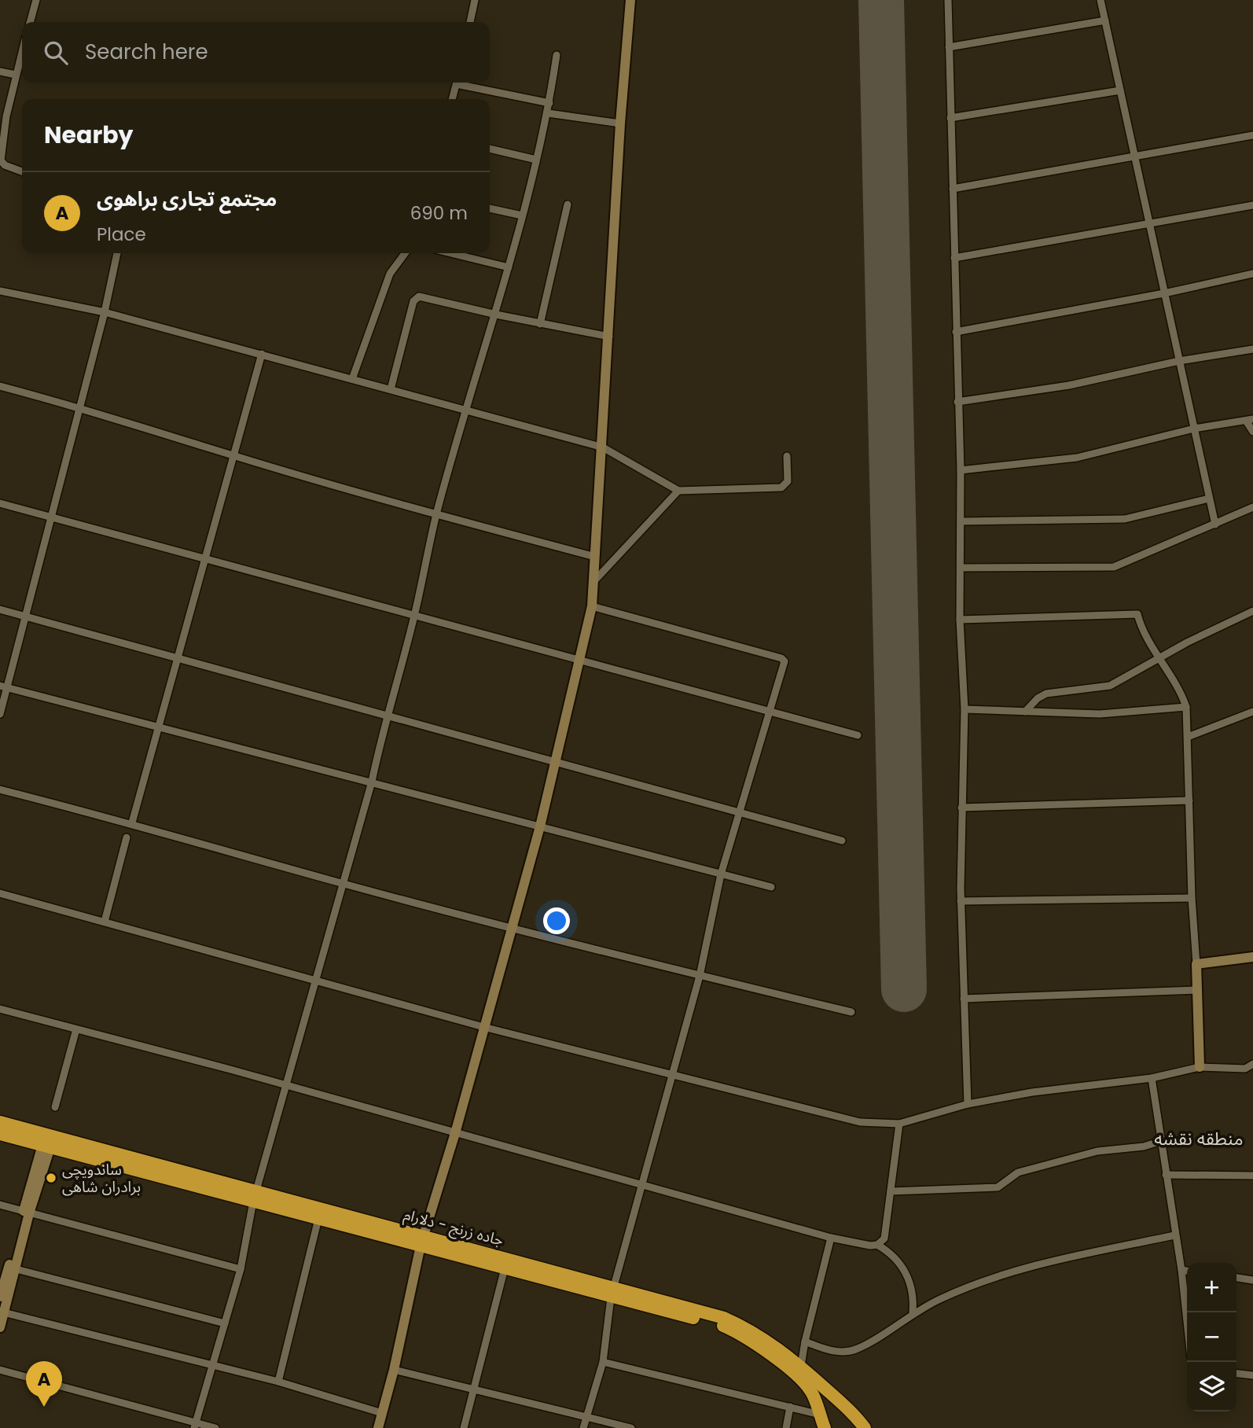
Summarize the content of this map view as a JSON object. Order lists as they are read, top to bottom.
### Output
{
  "streets": {
    "highway": ["جاده زرنج - دلارام"]
  },
  "districts": ["منطقه نقشه"],
  "places": ["ساندویچی برادران شاهی"],
  "page": {
    "search": "Search here",
    "heading": "Nearby",
    "list": [
      {
        "mark": "A",
        "name": "مجتمع تجاری براهوی",
        "note": "Place",
        "value": "690 m"
      }
    ],
    "map_buttons": ["+", "−"],
    "pins": "A"
  }
}
